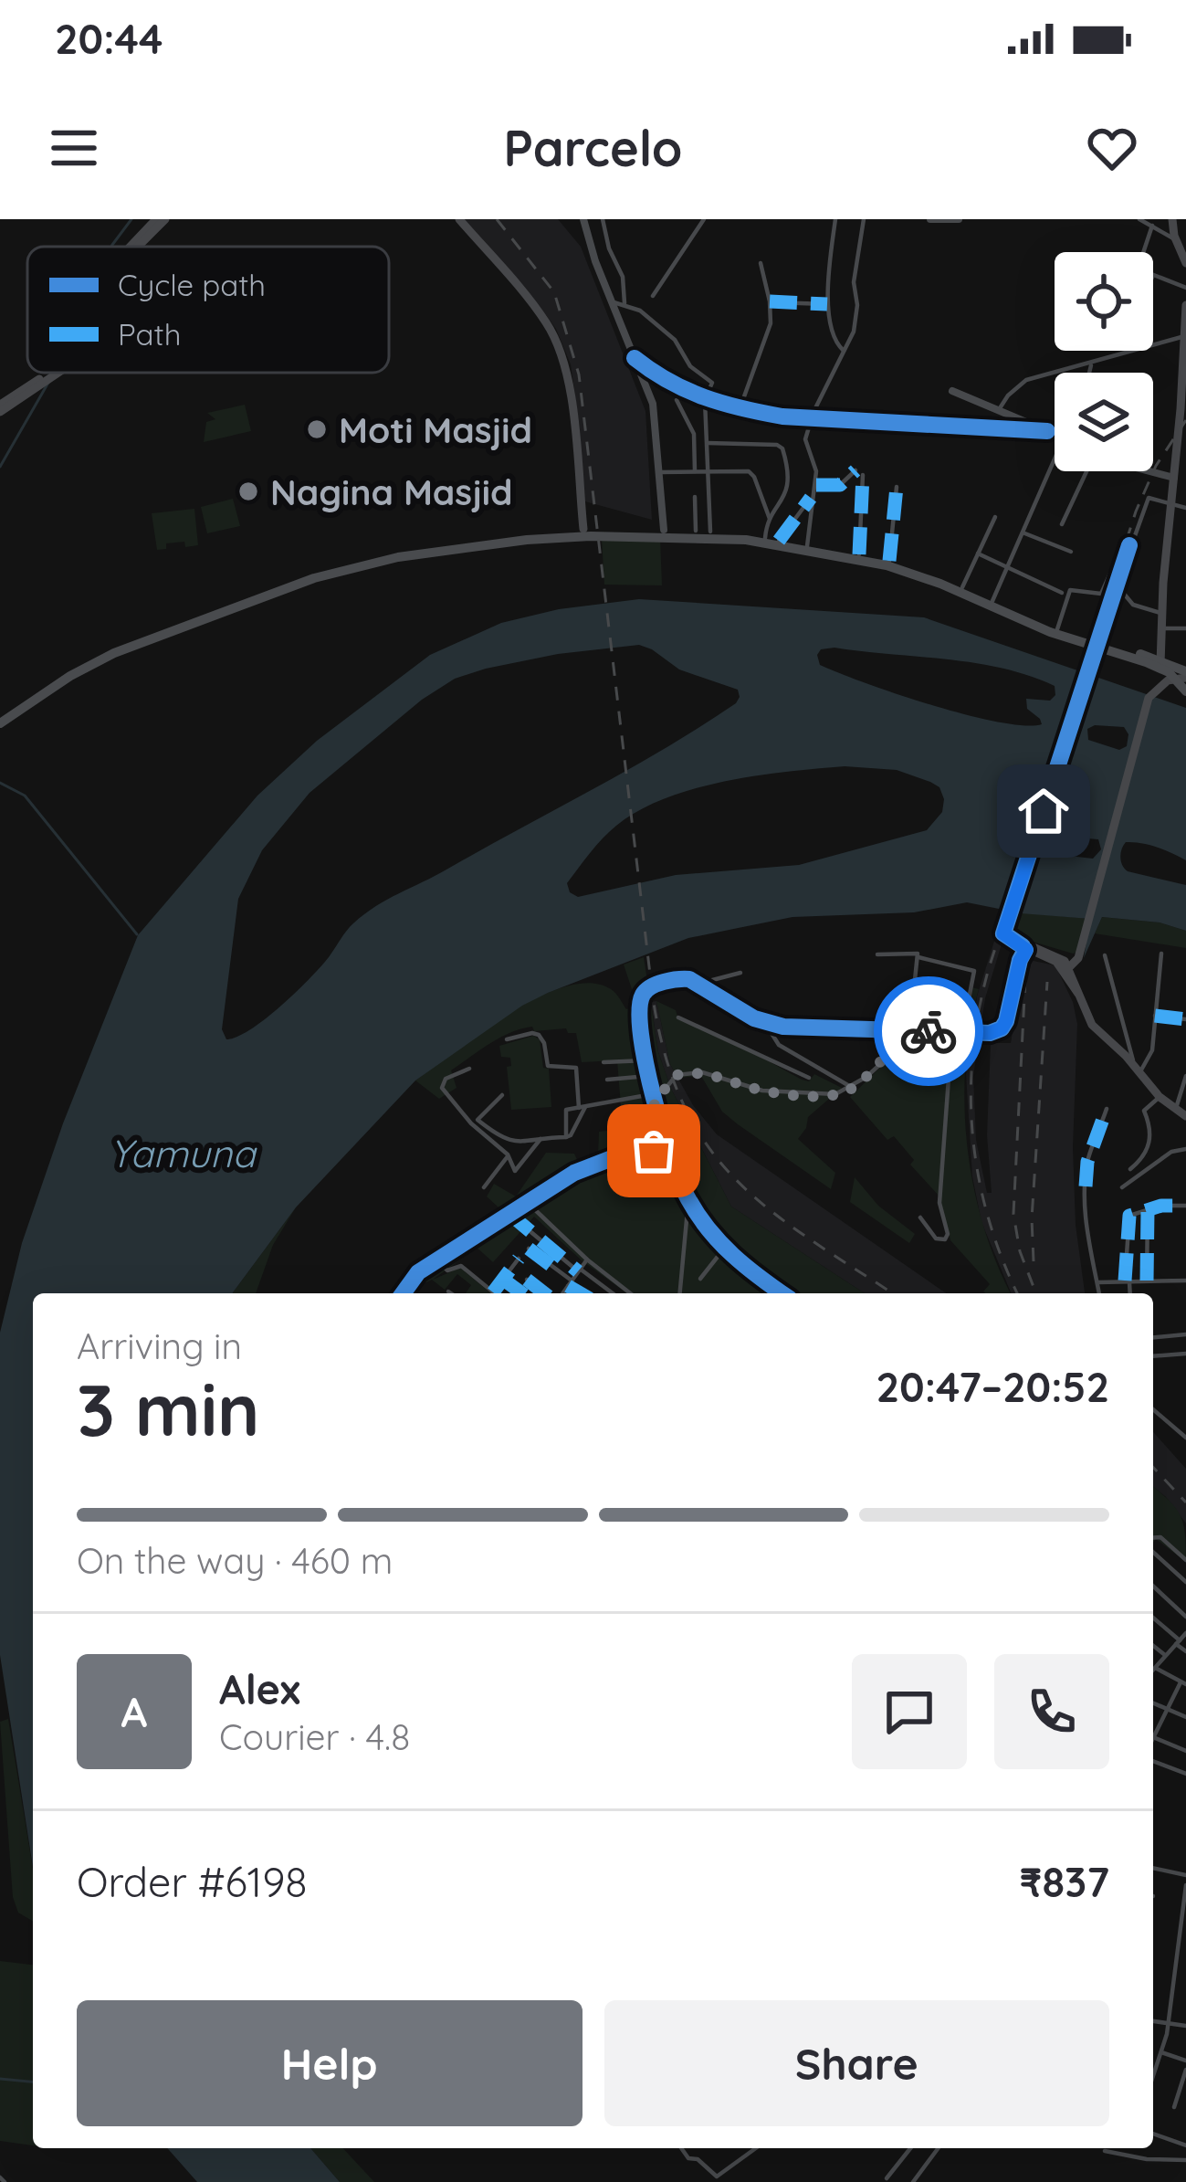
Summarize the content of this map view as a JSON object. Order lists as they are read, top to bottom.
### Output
{
  "water": ["Yamuna"],
  "places": ["Moti Masjid", "Nagina Masjid"],
  "legend": ["Cycle path", "Path"],
  "page": {
    "status": "20:44",
    "header": "Parcelo",
    "heading": ["3 min", "Arriving in", "20:47–20:52"],
    "panel": [
      "Alex",
      "Courier · 4.8",
      "Order #6198",
      "₹837"
    ],
    "bar": "On the way · 460 m",
    "round": "A",
    "buttons": ["Help", "Share"]
  }
}
